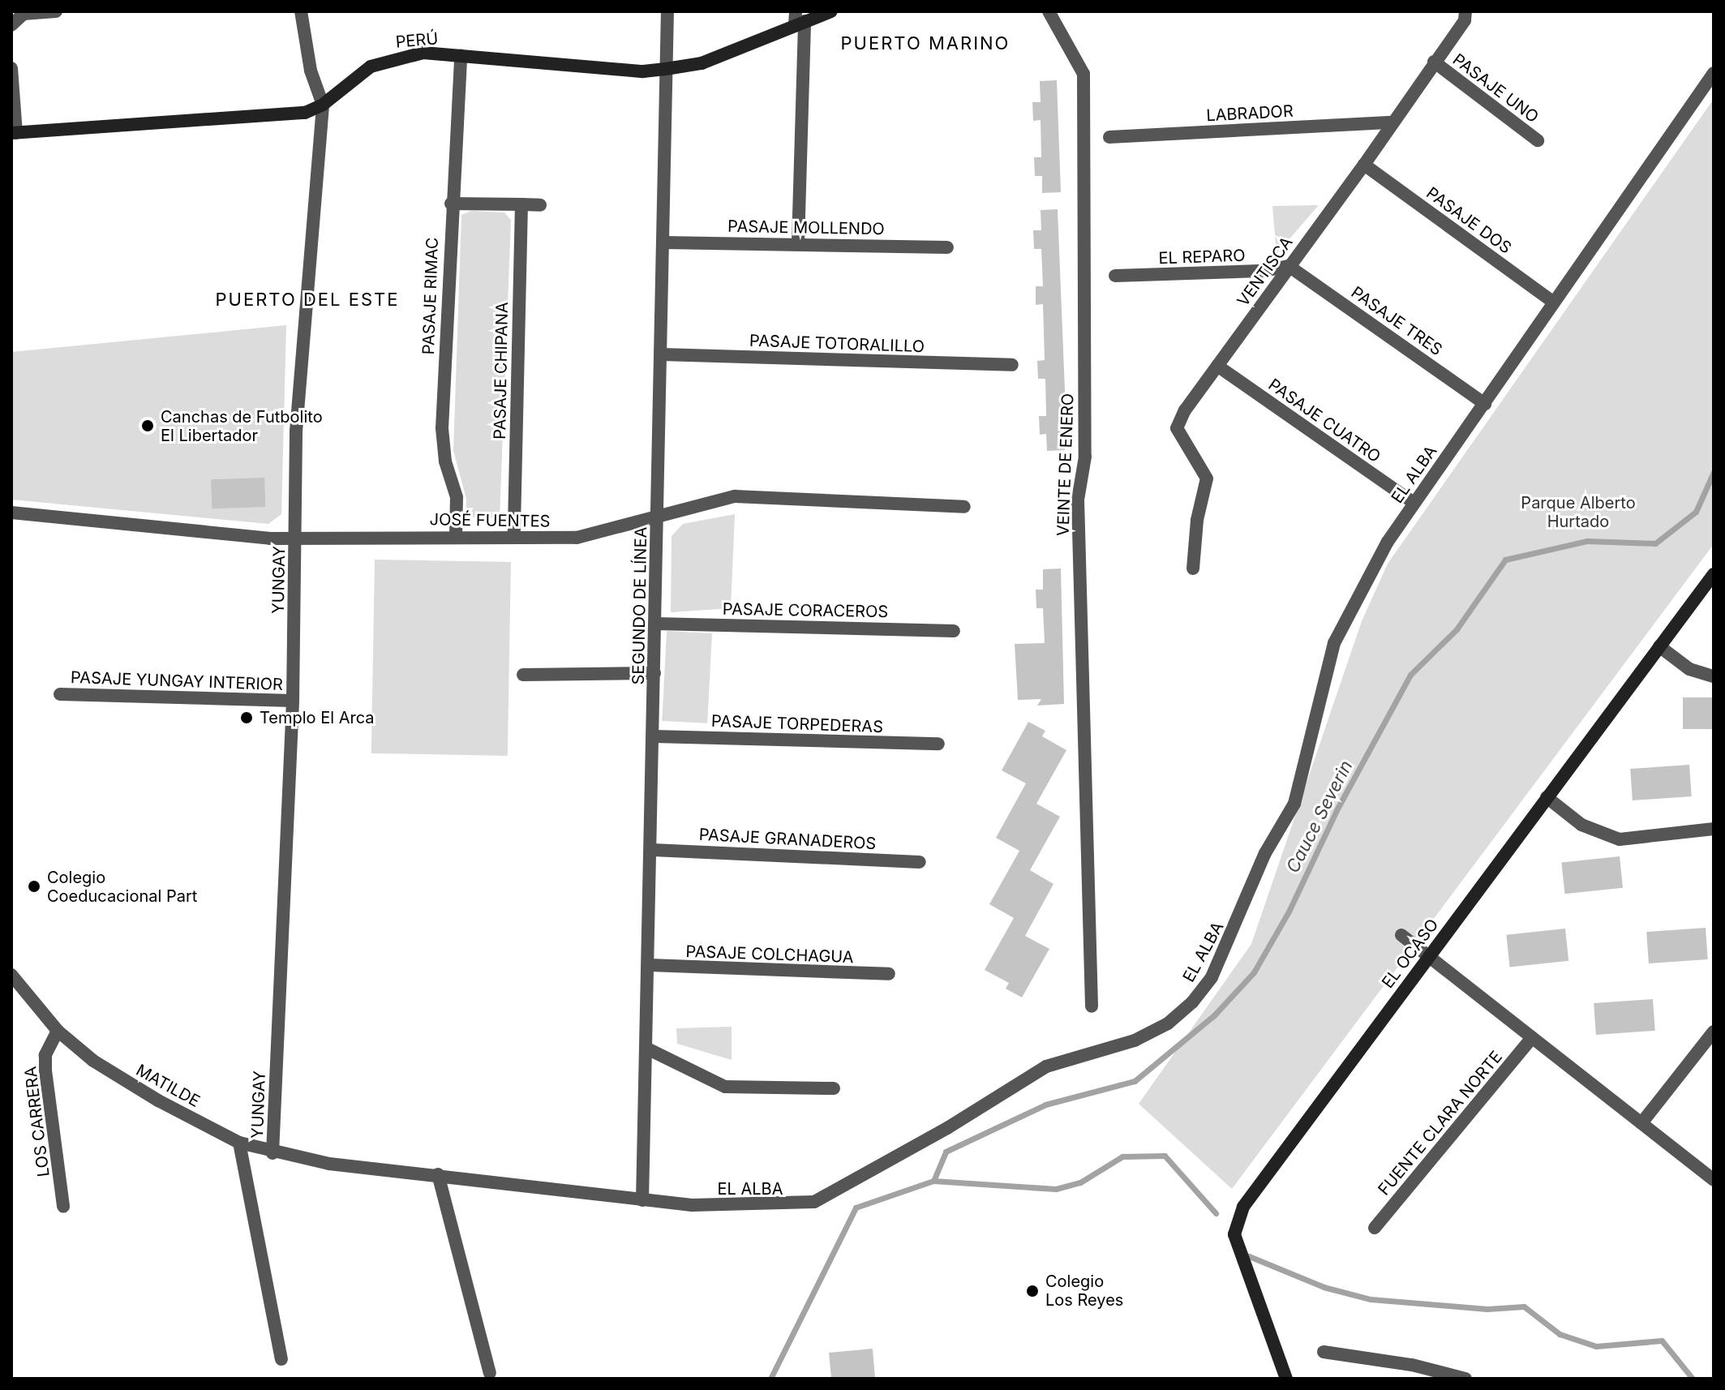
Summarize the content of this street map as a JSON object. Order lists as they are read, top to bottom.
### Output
{
  "streets": {
    "street": [
      "PERÚ",
      "PASAJE UNO",
      "LABRADOR",
      "PASAJE DOS",
      "PASAJE MOLLENDO",
      "EL REPARO",
      "VENTISCA",
      "PASAJE RIMAC",
      "PASAJE TRES",
      "PASAJE TOTORALILLO",
      "PASAJE CHIPANA",
      "PASAJE CUATRO",
      "VEINTE DE ENERO",
      "EL ALBA",
      "JOSÉ FUENTES",
      "YUNGAY",
      "SEGUNDO DE LÍNEA",
      "PASAJE CORACEROS",
      "PASAJE YUNGAY INTERIOR",
      "PASAJE TORPEDERAS",
      "PASAJE GRANADEROS",
      "EL OCASO",
      "PASAJE COLCHAGUA",
      "MATILDE",
      "LOS CARRERA",
      "FUENTE CLARA NORTE"
    ]
  },
  "crossings": [
    ["PERÚ", "PASAJE RIMAC"],
    ["PERÚ", "YUNGAY"],
    ["PERÚ", "SEGUNDO DE LÍNEA"],
    ["PASAJE UNO", "VENTISCA"],
    ["LABRADOR", "VENTISCA"],
    ["PASAJE DOS", "VENTISCA"],
    ["PASAJE DOS", "EL ALBA"],
    ["PASAJE MOLLENDO", "SEGUNDO DE LÍNEA"],
    ["EL REPARO", "VENTISCA"],
    ["EL REPARO", "PASAJE TRES"],
    ["VENTISCA", "PASAJE TRES"],
    ["VENTISCA", "PASAJE CUATRO"],
    ["PASAJE RIMAC", "JOSÉ FUENTES"],
    ["PASAJE TRES", "EL ALBA"],
    ["PASAJE TOTORALILLO", "SEGUNDO DE LÍNEA"],
    ["PASAJE CHIPANA", "JOSÉ FUENTES"],
    ["PASAJE CUATRO", "EL ALBA"],
    ["EL ALBA", "YUNGAY"],
    ["EL ALBA", "SEGUNDO DE LÍNEA"],
    ["EL ALBA", "MATILDE"],
    ["JOSÉ FUENTES", "YUNGAY"],
    ["JOSÉ FUENTES", "SEGUNDO DE LÍNEA"],
    ["YUNGAY", "PASAJE YUNGAY INTERIOR"],
    ["YUNGAY", "MATILDE"],
    ["SEGUNDO DE LÍNEA", "PASAJE CORACEROS"],
    ["SEGUNDO DE LÍNEA", "PASAJE TORPEDERAS"],
    ["SEGUNDO DE LÍNEA", "PASAJE GRANADEROS"],
    ["SEGUNDO DE LÍNEA", "PASAJE COLCHAGUA"],
    ["MATILDE", "LOS CARRERA"]
  ],
  "districts": ["PUERTO MARINO", "PUERTO DEL ESTE"],
  "water": ["Cauce Severin"],
  "parks": ["Parque Alberto Hurtado"],
  "places": [
    "Canchas de Futbolito El Libertador",
    "Templo El Arca",
    "Colegio Coeducacional Part",
    "Colegio Los Reyes"
  ]
}
